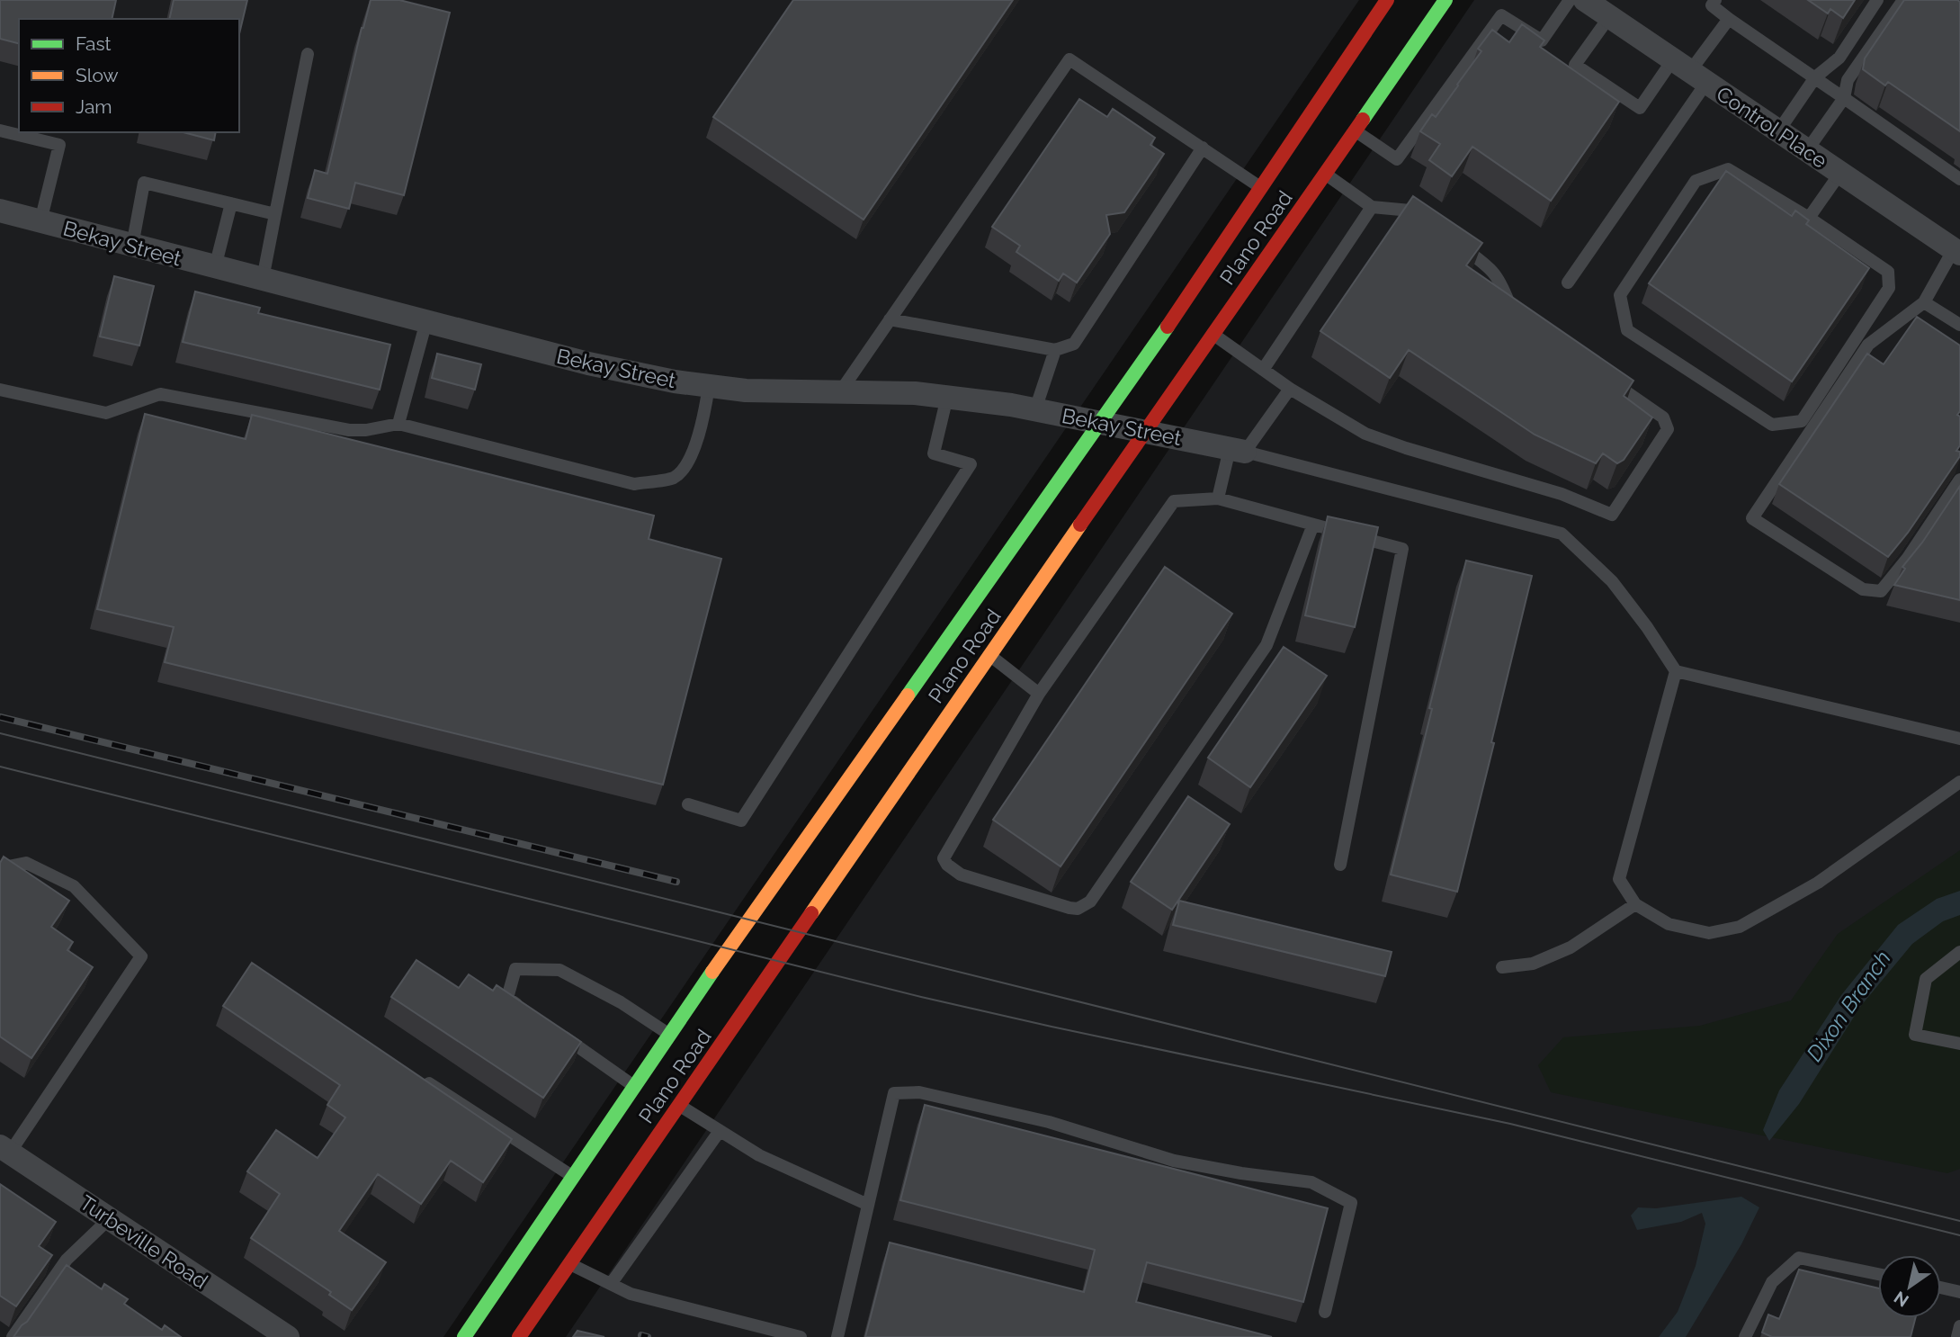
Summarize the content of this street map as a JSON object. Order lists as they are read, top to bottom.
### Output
{
  "streets": {
    "main road": ["Plano Road"],
    "street": ["Control Place", "Bekay Street", "Turbeville Road"]
  },
  "crossings": [
    ["Plano Road", "Bekay Street"]
  ],
  "water": ["Dixon Branch"],
  "legend": ["Fast", "Slow", "Jam"],
  "north": "bottom left"
}
